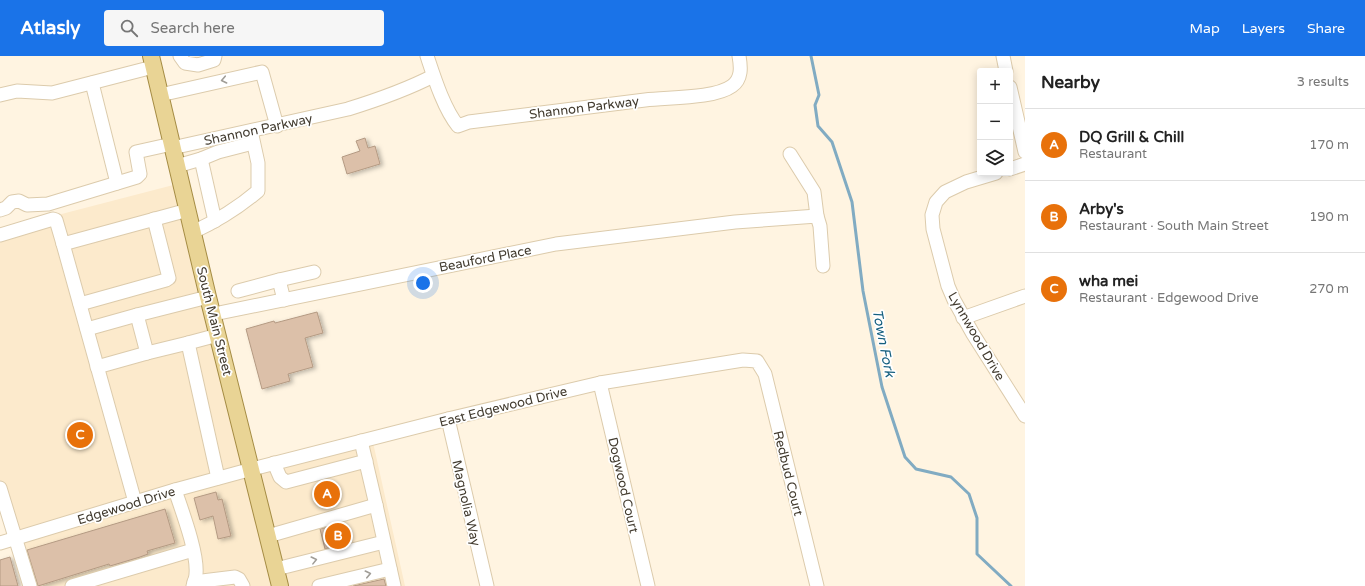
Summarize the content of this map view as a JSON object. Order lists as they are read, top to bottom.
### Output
{
  "streets": {
    "main road": ["South Main Street"],
    "street": [
      "Shannon Parkway",
      "Beauford Place",
      "Lynnwood Drive",
      "East Edgewood Drive",
      "Redbud Court",
      "Dogwood Court",
      "Magnolia Way",
      "Edgewood Drive"
    ]
  },
  "crossings": [
    ["Shannon Parkway", "South Main Street"],
    ["Beauford Place", "South Main Street"],
    ["South Main Street", "East Edgewood Drive"],
    ["South Main Street", "Edgewood Drive"],
    ["East Edgewood Drive", "Redbud Court"],
    ["East Edgewood Drive", "Dogwood Court"],
    ["East Edgewood Drive", "Magnolia Way"],
    ["East Edgewood Drive", "Edgewood Drive"]
  ],
  "water": ["Town Fork"],
  "page": {
    "header": "Atlasly",
    "search": "Search here",
    "nav": ["Map", "Layers", "Share"],
    "heading": ["Nearby", "3 results"],
    "map_buttons": ["+", "−"],
    "list": [
      {
        "mark": "A",
        "name": "DQ Grill & Chill",
        "note": "Restaurant",
        "value": "170 m"
      },
      {
        "mark": "B",
        "name": "Arby's",
        "note": "Restaurant · South Main Street",
        "value": "190 m"
      },
      {
        "mark": "C",
        "name": "wha mei",
        "note": "Restaurant · Edgewood Drive",
        "value": "270 m"
      }
    ],
    "pins": ["C", "A", "B"]
  }
}
